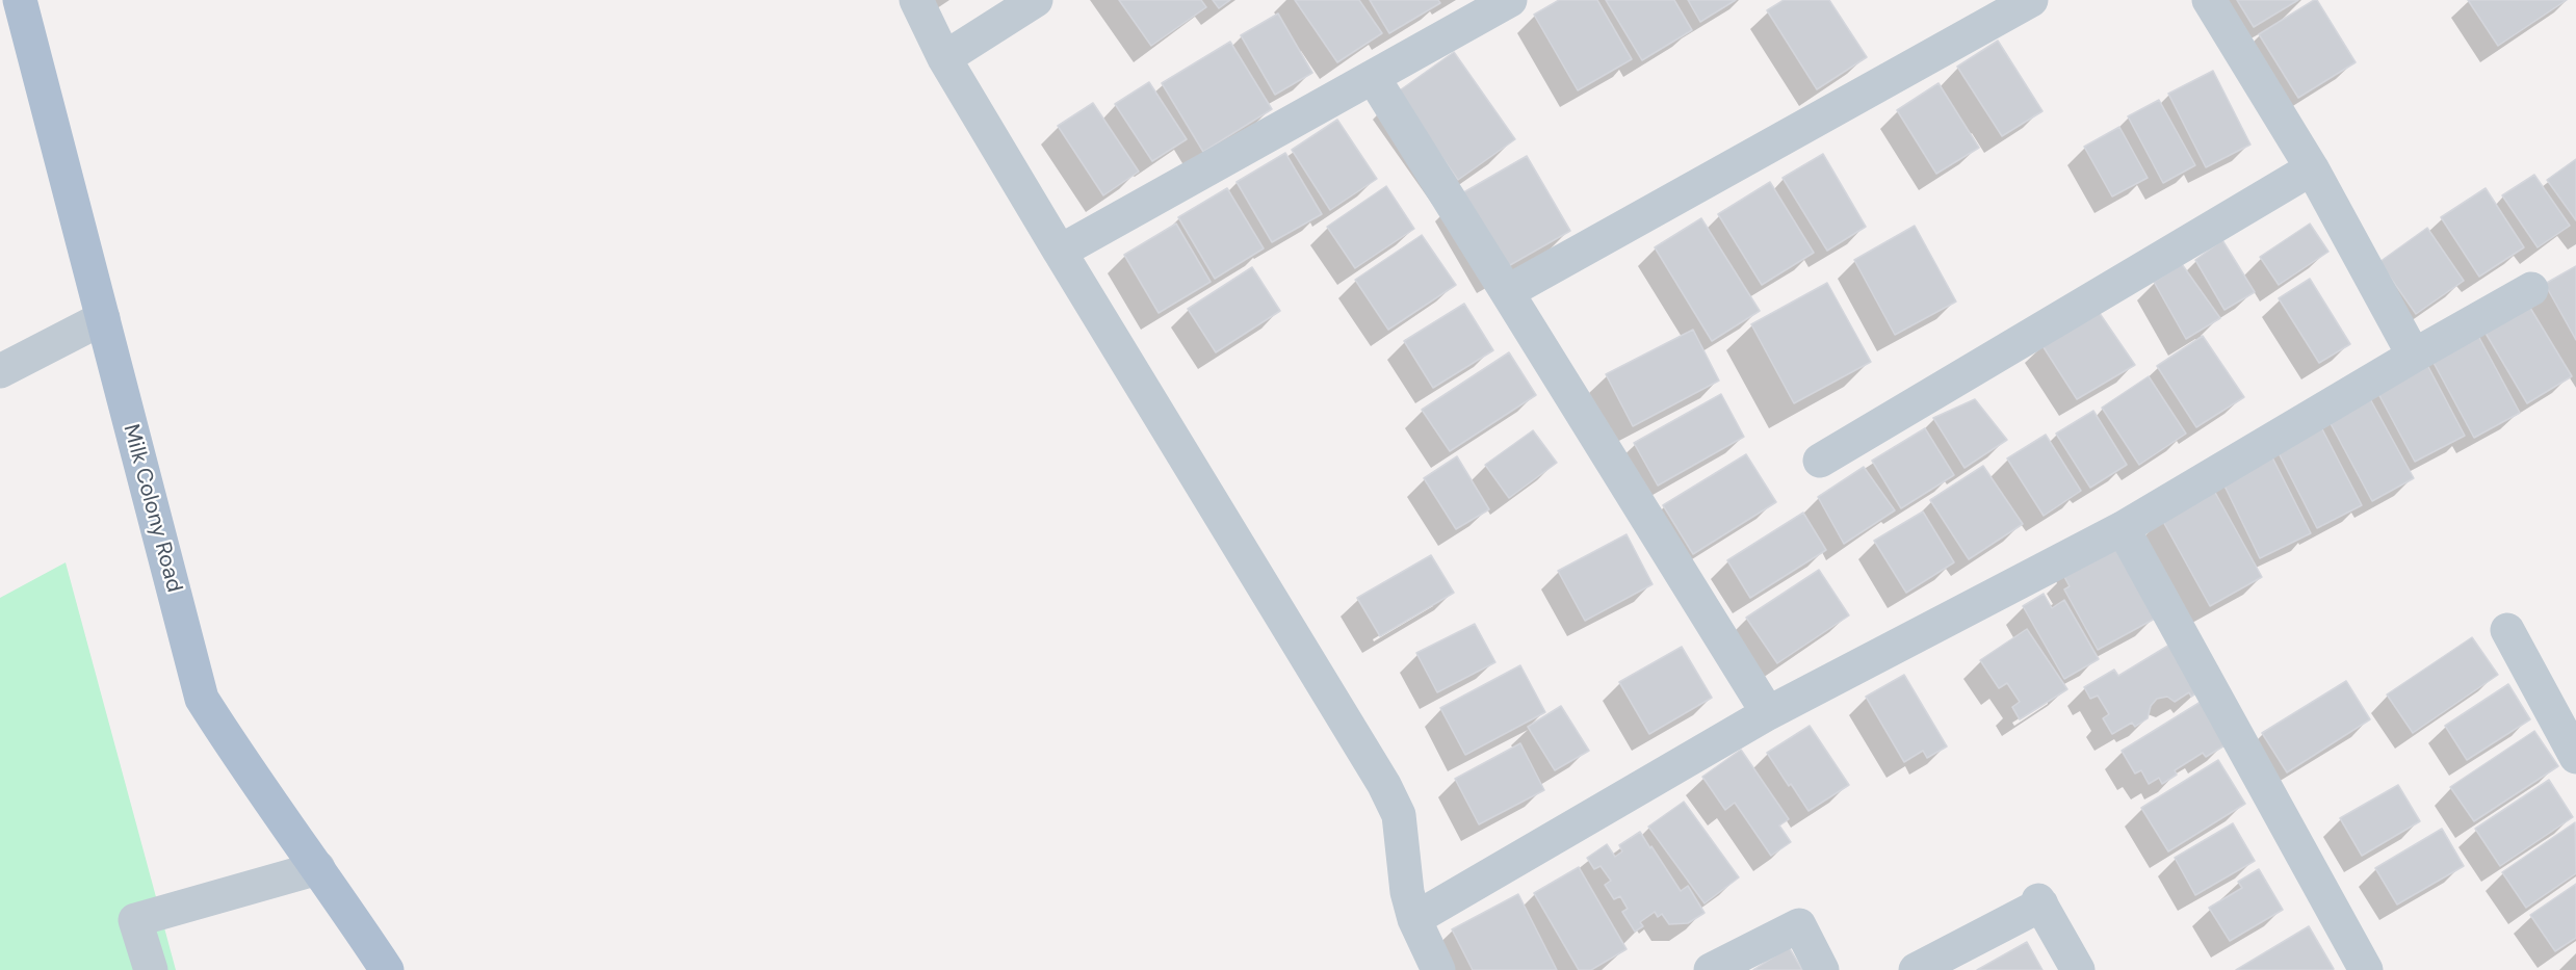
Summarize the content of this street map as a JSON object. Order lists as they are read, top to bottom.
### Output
{
  "streets": {
    "main road": ["Milk Colony Road"]
  }
}
